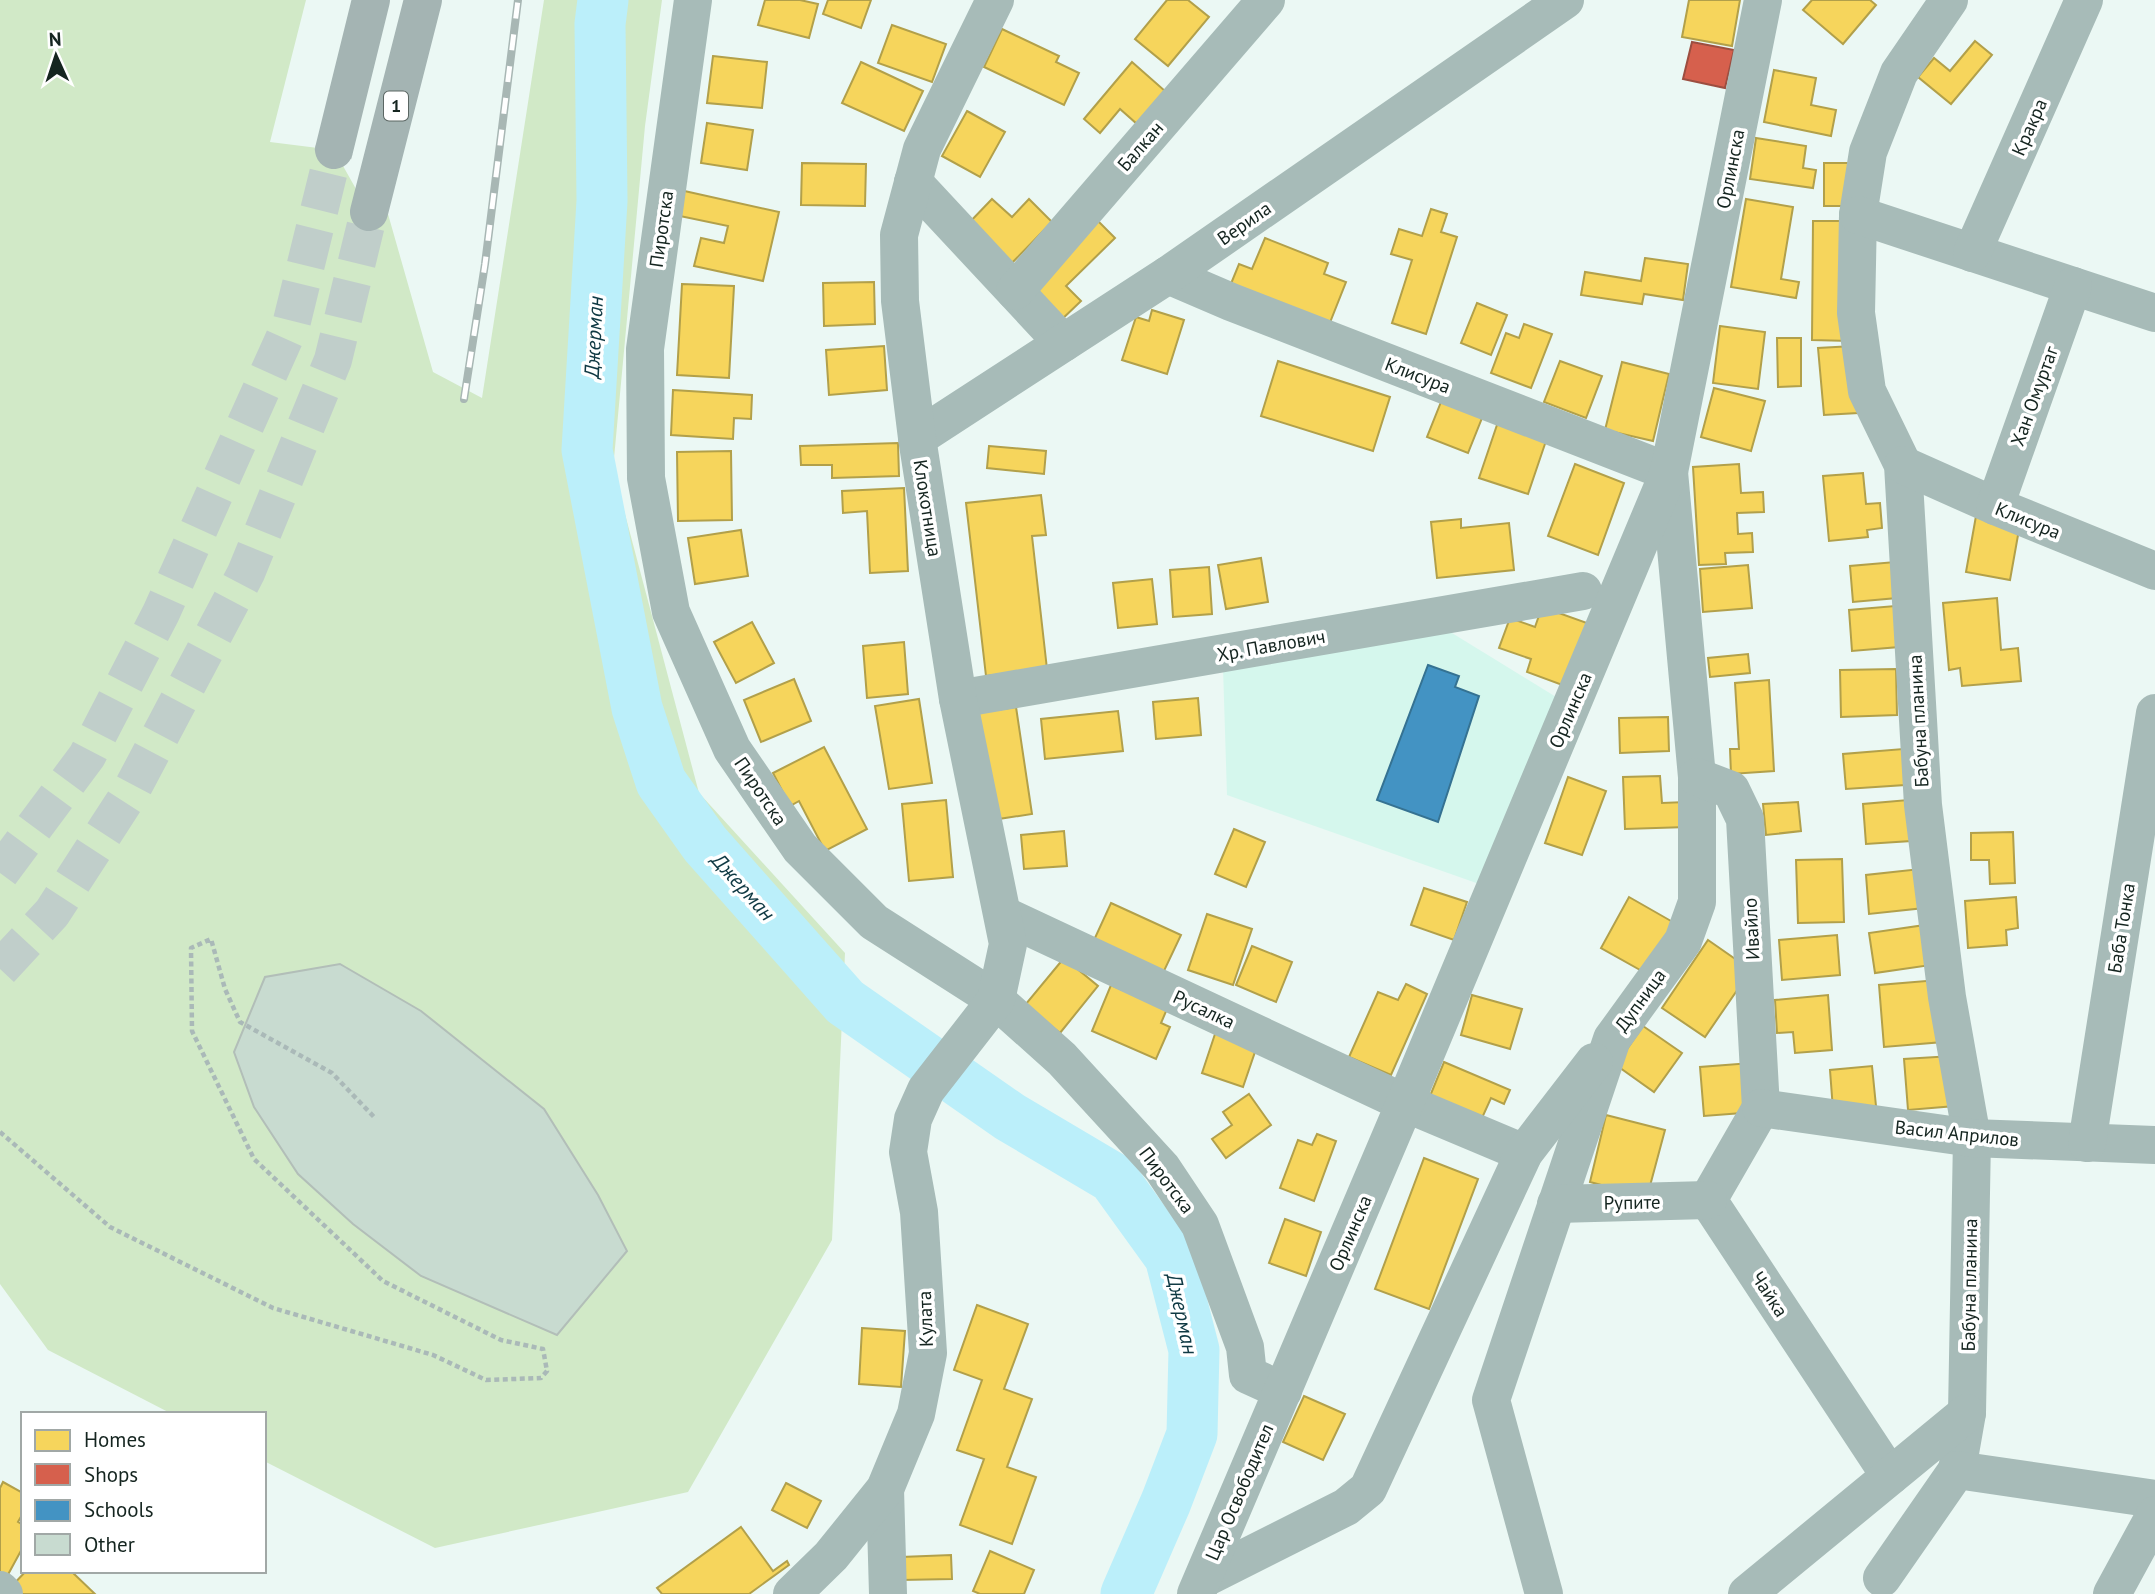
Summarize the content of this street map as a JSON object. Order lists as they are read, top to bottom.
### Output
{
  "streets": {
    "main road": ["1"],
    "street": [
      "Кракра",
      "Балкан",
      "Орлинска",
      "Верила",
      "Пиротска",
      "Клисура",
      "Хан Омуртаг",
      "Клокотница",
      "Хр. Павлович",
      "Бабуна планина",
      "Баба Тонка",
      "Ивайло",
      "Дупница",
      "Русалка",
      "Васил Априлов",
      "Рупите",
      "Чайка",
      "Кулата",
      "Цар Освободител"
    ]
  },
  "crossings": [
    ["Орлинска", "Пиротска"],
    ["Орлинска", "Клисура"],
    ["Орлинска", "Дупница"],
    ["Орлинска", "Русалка"],
    ["Орлинска", "Цар Освободител"],
    ["Верила", "Клисура"],
    ["Верила", "Клокотница"],
    ["Пиротска", "Клокотница"],
    ["Пиротска", "Кулата"],
    ["Пиротска", "Цар Освободител"],
    ["Клисура", "Хан Омуртаг"],
    ["Клисура", "Бабуна планина"],
    ["Клисура", "Дупница"],
    ["Клокотница", "Хр. Павлович"],
    ["Клокотница", "Русалка"],
    ["Клокотница", "Кулата"],
    ["Бабуна планина", "Васил Априлов"],
    ["Баба Тонка", "Васил Априлов"],
    ["Ивайло", "Дупница"],
    ["Ивайло", "Васил Априлов"],
    ["Дупница", "Рупите"],
    ["Рупите", "Чайка"]
  ],
  "water": ["Джерман"],
  "legend": [
    "Homes",
    "Shops",
    "Schools",
    "Other"
  ],
  "north": "top"
}
